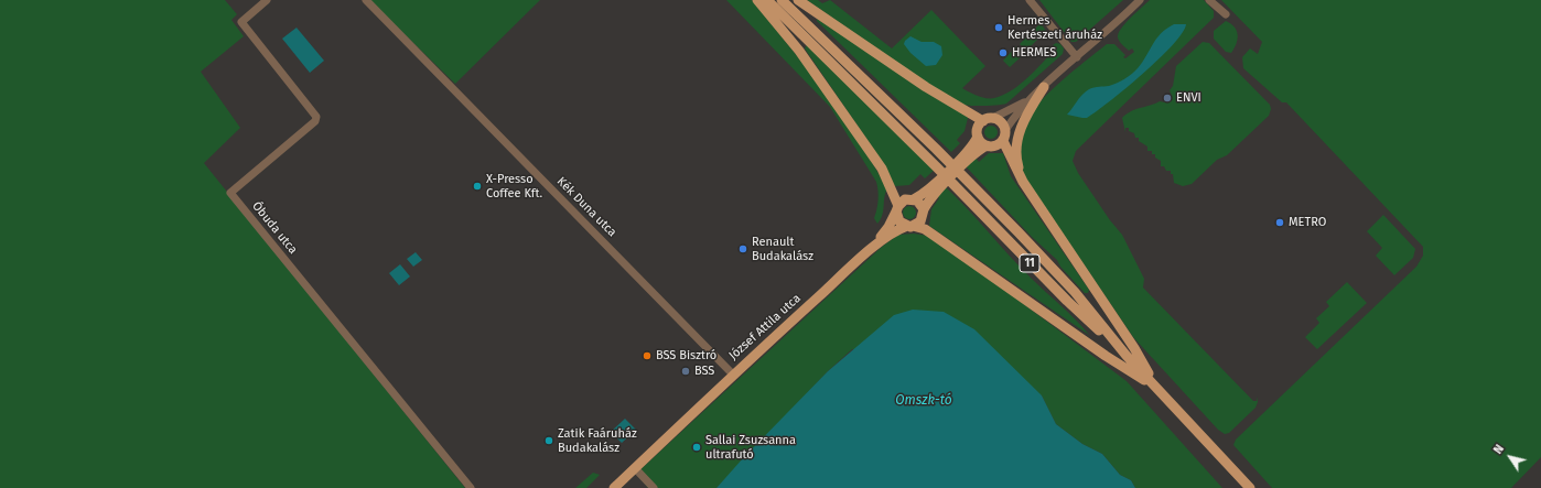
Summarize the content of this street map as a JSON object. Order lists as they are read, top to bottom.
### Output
{
  "streets": {
    "main road": ["11", "József Attila utca"],
    "street": ["Kék Duna utca", "Óbuda utca"]
  },
  "crossings": [
    ["Kék Duna utca", "József Attila utca"]
  ],
  "water": ["Omszk-tó"],
  "places": [
    "Hermes Kertészeti áruház",
    "HERMES",
    "ENVI",
    "X-Presso Coffee Kft.",
    "METRO",
    "Renault Budakalász",
    "BSS Bisztró",
    "BSS",
    "Zatik Faáruház Budakalász",
    "Sallai Zsuzsanna ultrafutó"
  ],
  "north": "top left"
}
